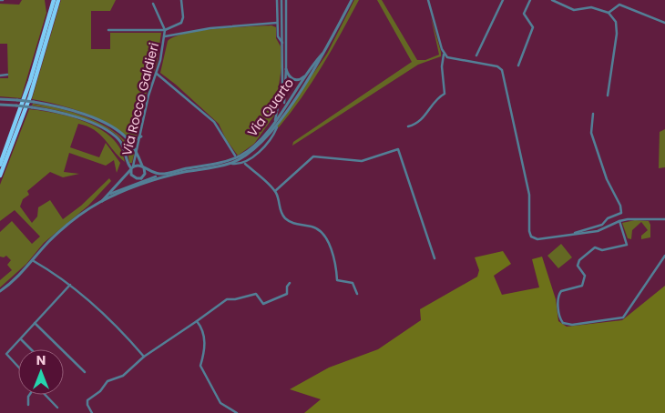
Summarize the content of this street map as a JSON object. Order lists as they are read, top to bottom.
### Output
{
  "streets": {
    "street": ["Via Rocco Galdieri", "Via Quarto"]
  },
  "crossings": [
    ["Via Rocco Galdieri", "Via Quarto"]
  ],
  "north": "top"
}
